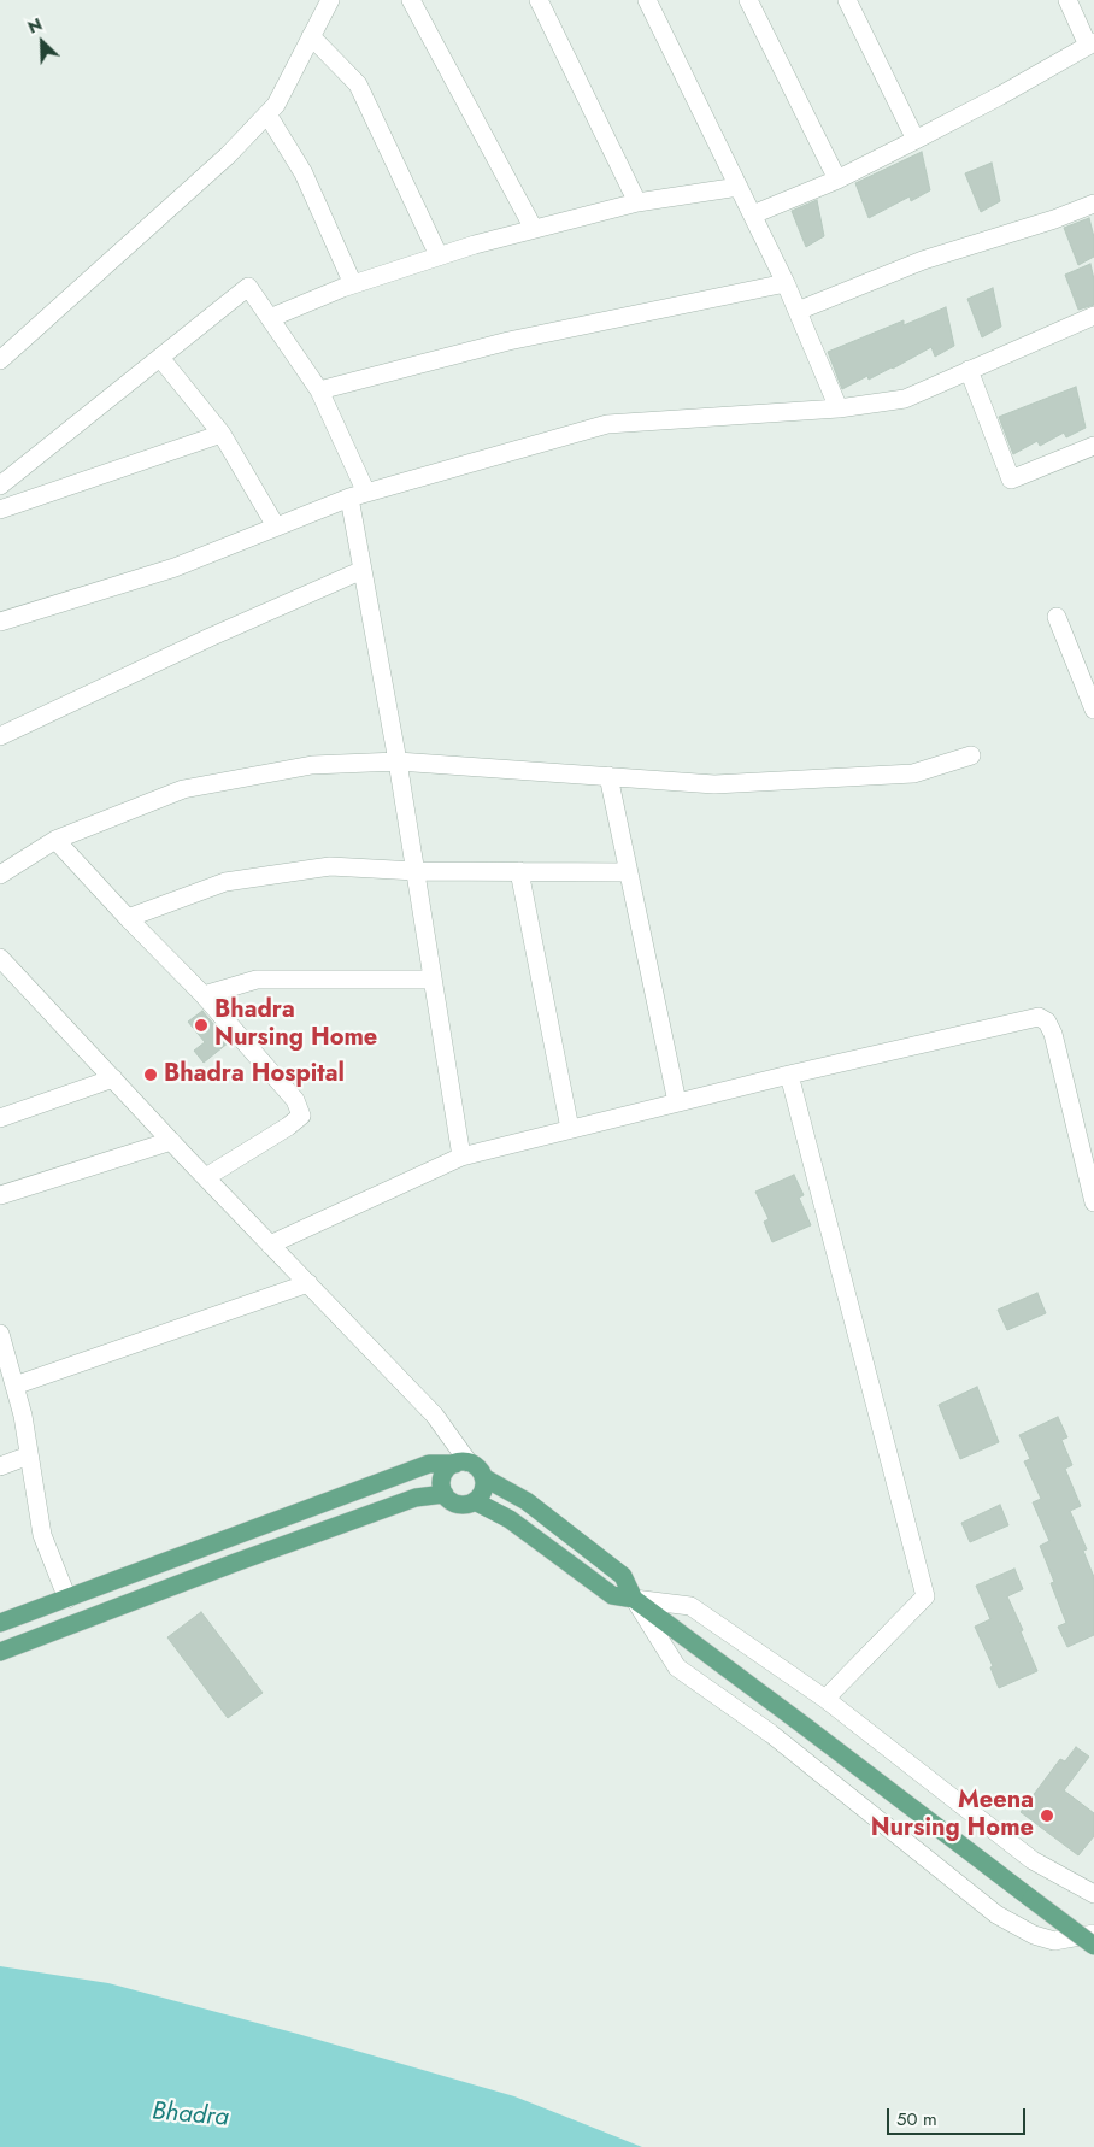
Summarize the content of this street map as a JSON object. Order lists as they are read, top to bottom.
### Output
{
  "water": ["Bhadra"],
  "places": ["Bhadra Nursing Home", "Bhadra Hospital", "Meena Nursing Home"],
  "scale_bar": "50 m",
  "north": "top left"
}
